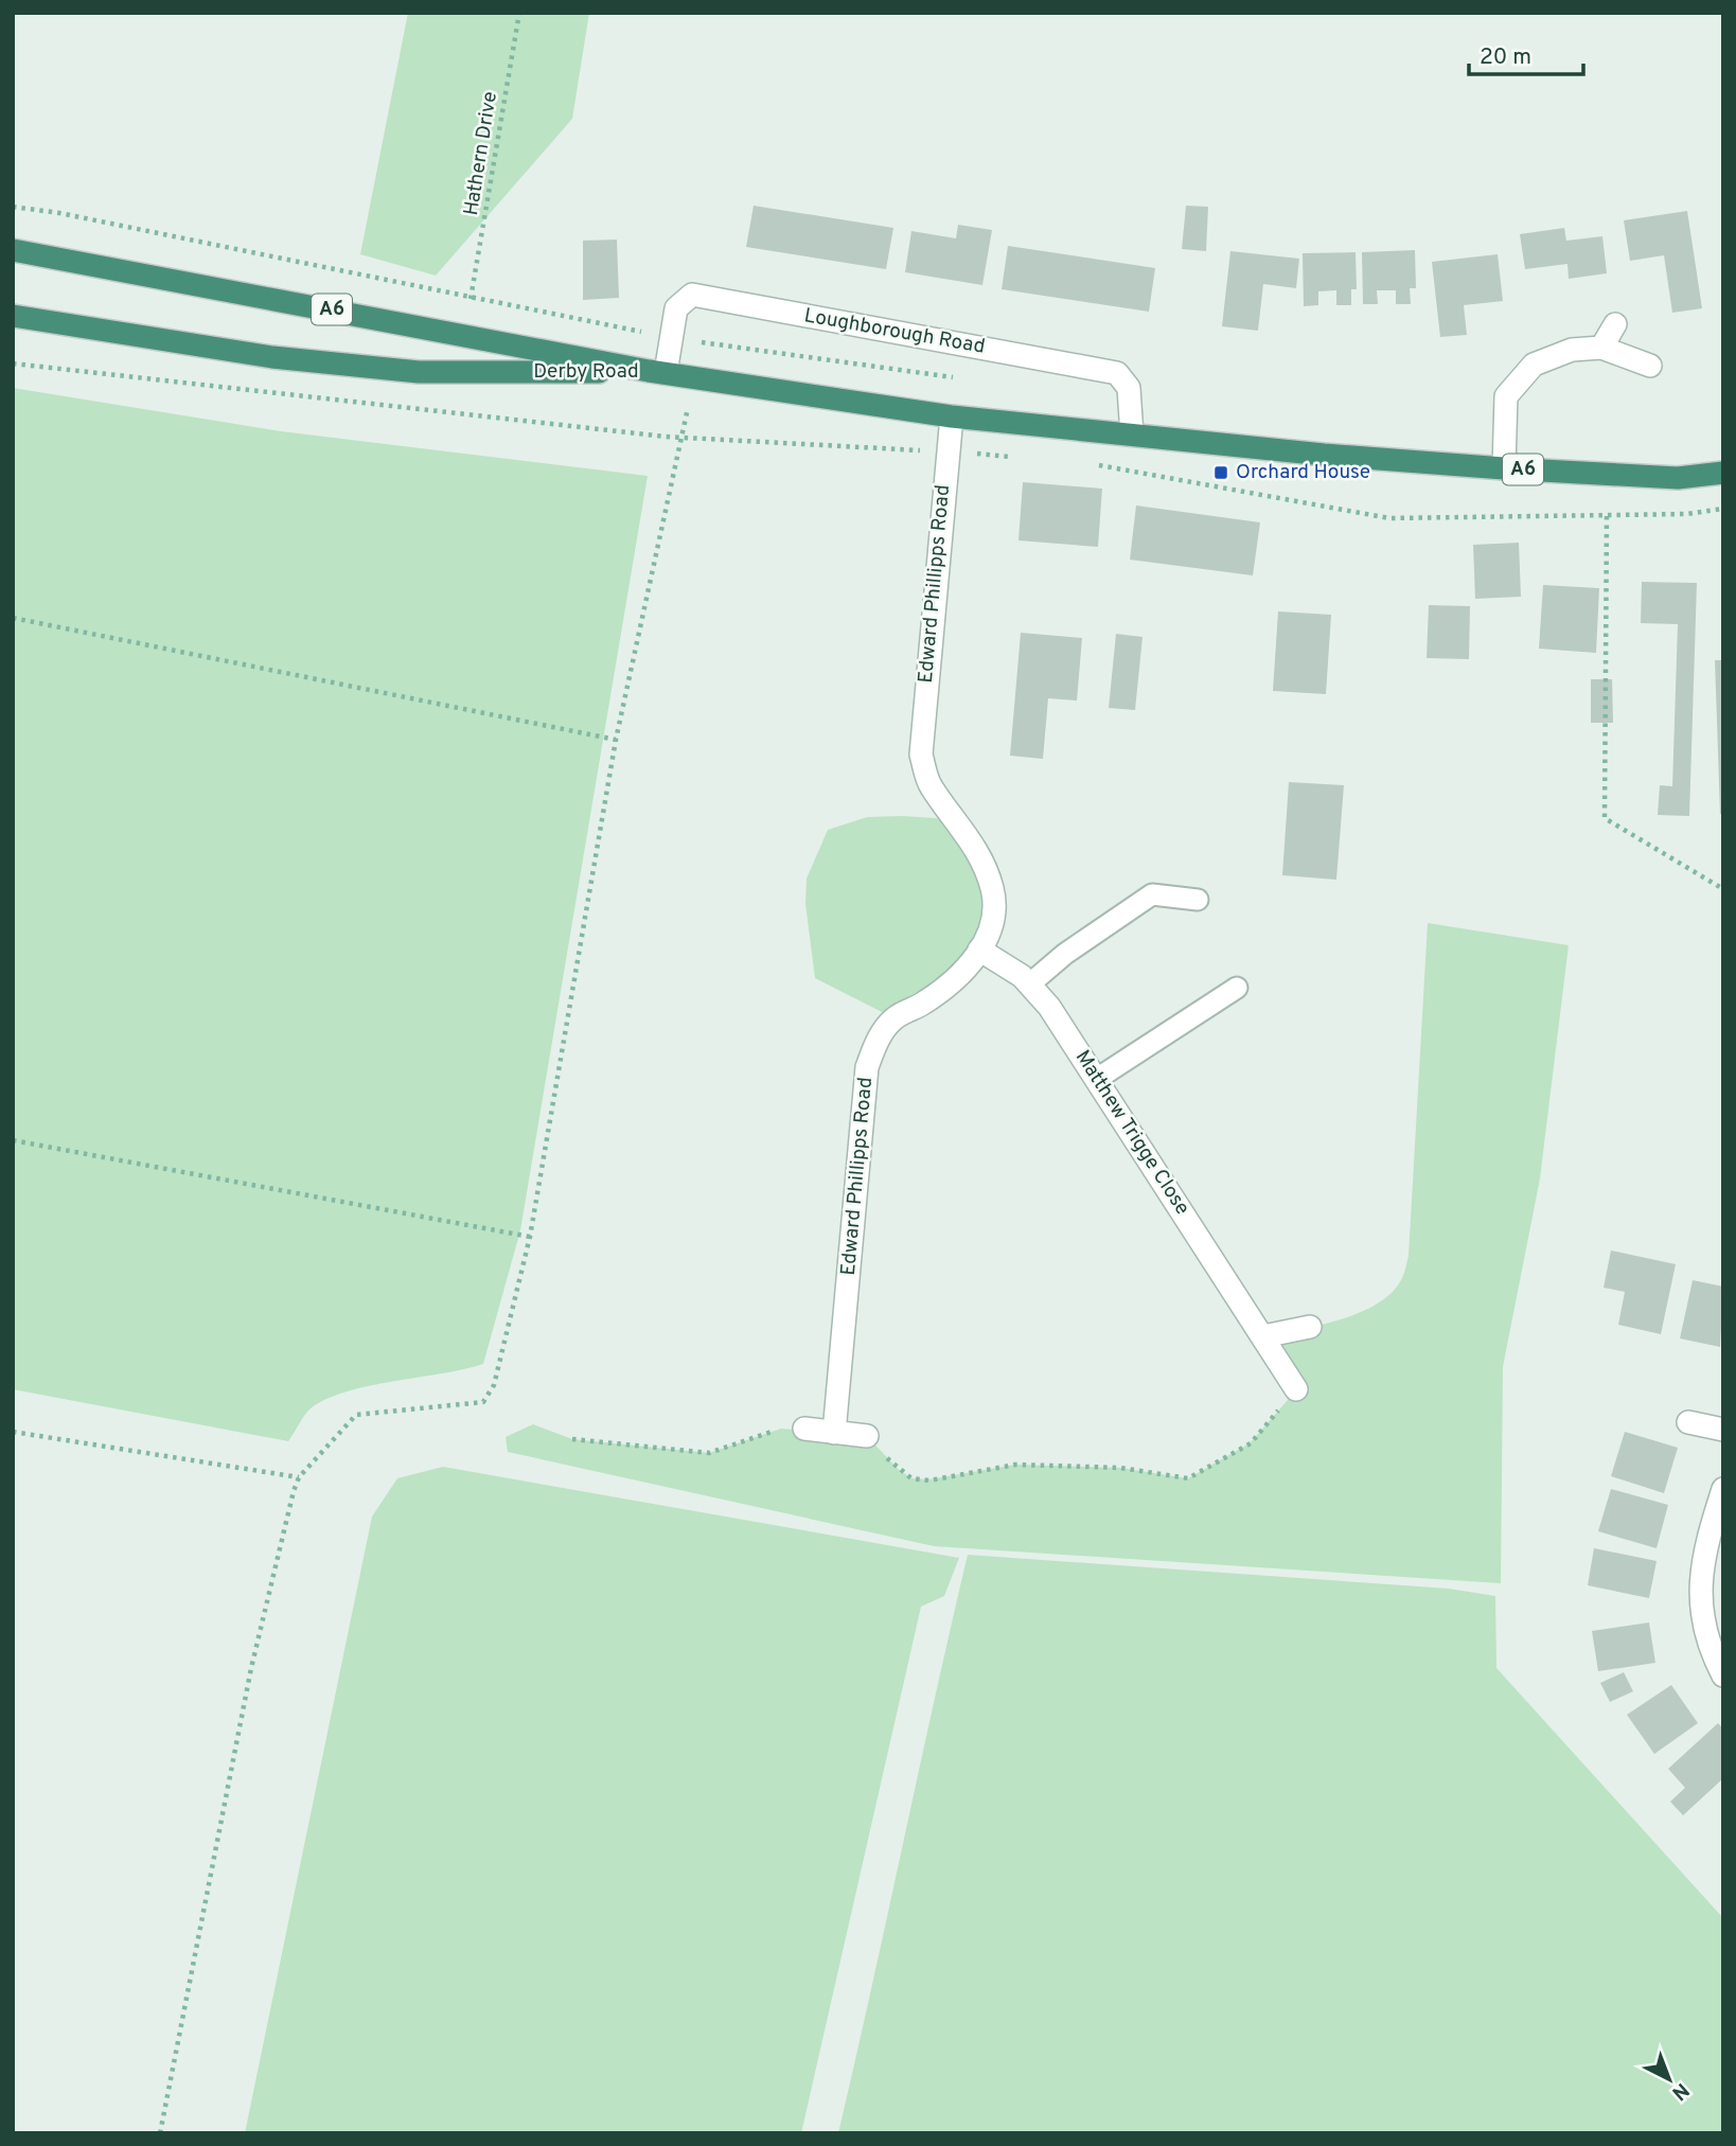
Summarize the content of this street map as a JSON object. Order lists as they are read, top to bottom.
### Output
{
  "streets": {
    "highway": ["A6", "Derby Road"],
    "street": ["Loughborough Road", "Edward Phillipps Road", "Matthew Trigge Close"],
    "path": ["Hathern Drive"]
  },
  "crossings": [
    ["A6", "Loughborough Road"],
    ["A6", "Derby Road"],
    ["A6", "Edward Phillipps Road"],
    ["Loughborough Road", "Derby Road"],
    ["Edward Phillipps Road", "Matthew Trigge Close"]
  ],
  "places": {
    "transit": ["Orchard House"]
  },
  "scale_bar": "20 m",
  "north": "bottom right"
}
